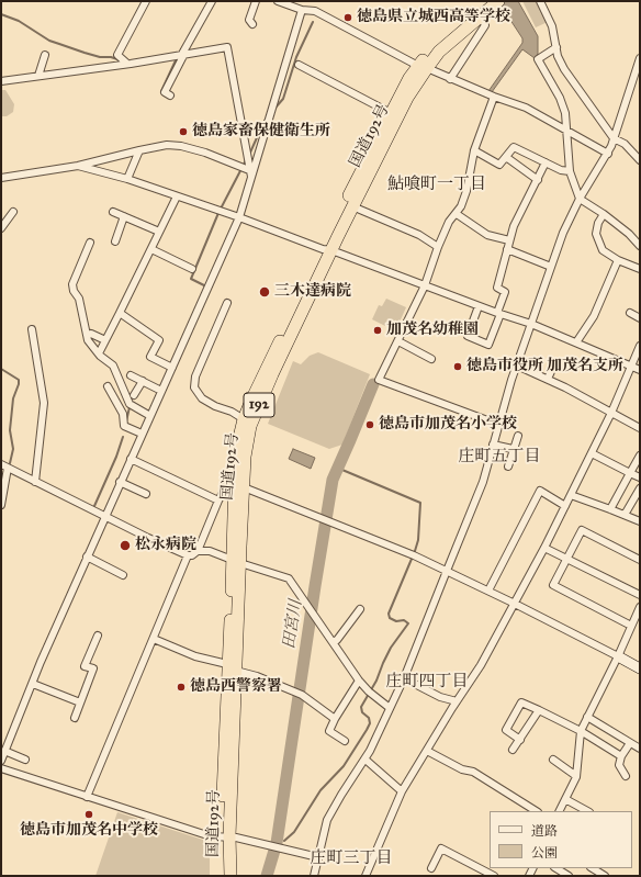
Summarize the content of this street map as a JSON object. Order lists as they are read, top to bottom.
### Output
{
  "streets": {
    "highway": ["国道192号", "192"]
  },
  "districts": [
    "鮎喰町一丁目",
    "庄町五丁目",
    "庄町四丁目",
    "庄町三丁目"
  ],
  "water": ["田宮川"],
  "places": [
    "徳島県立城西高等学校",
    "徳島家畜保健衛生所",
    "三木達病院",
    "加茂名幼稚園",
    "徳島市役所 加茂名支所",
    "徳島市加茂名小学校",
    "松永病院",
    "徳島西警察署",
    "徳島市加茂名中学校"
  ],
  "legend": ["道路", "公園"]
}
